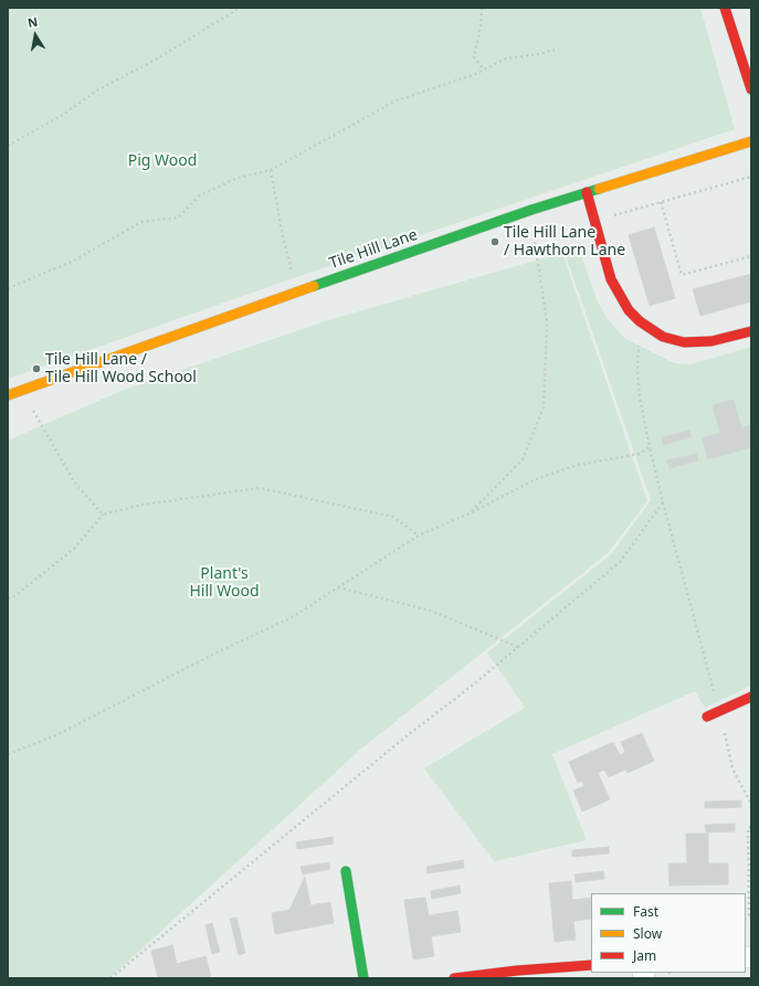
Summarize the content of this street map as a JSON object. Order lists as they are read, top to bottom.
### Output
{
  "streets": {
    "main road": ["Tile Hill Lane"]
  },
  "parks": ["Pig Wood", "Plant's Hill Wood"],
  "places": ["Tile Hill Lane / Hawthorn Lane", "Tile Hill Lane / Tile Hill Wood School"],
  "legend": ["Fast", "Slow", "Jam"],
  "north": "top"
}
